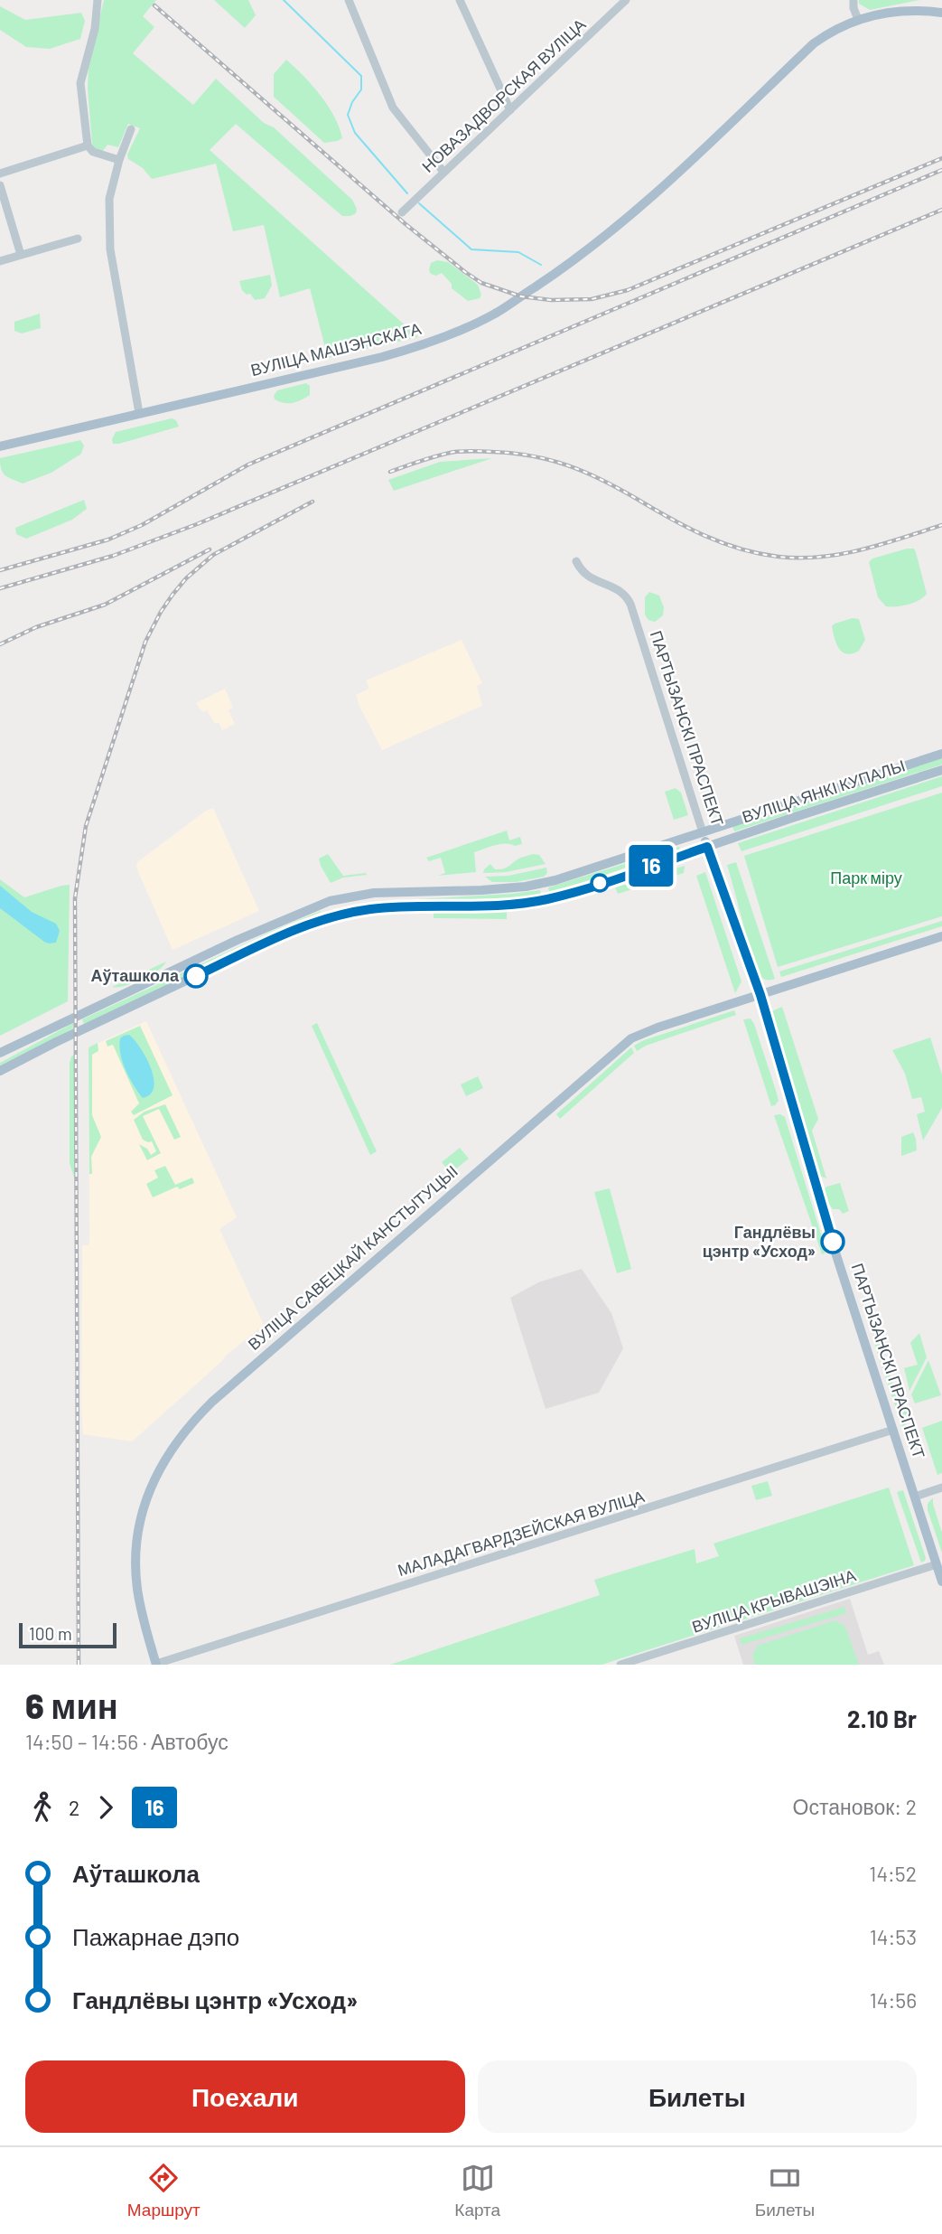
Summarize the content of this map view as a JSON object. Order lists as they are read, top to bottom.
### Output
{
  "streets": {
    "main road": [
      "ВУЛІЦА МАШЭНСКАГА",
      "ПАРТЫЗАНСКІ ПРАСПЕКТ",
      "ВУЛІЦА ЯНКІ КУПАЛЫ",
      "ВУЛІЦА САВЕЦКАЙ КАНСТЫТУЦЫІ"
    ],
    "street": ["НОВАЗАДВОРСКАЯ ВУЛІЦА", "МАЛАДАГВАРДЗЕЙСКАЯ ВУЛІЦА", "ВУЛІЦА КРЫВАШЭІНА"]
  },
  "crossings": [
    ["ПАРТЫЗАНСКІ ПРАСПЕКТ", "ВУЛІЦА ЯНКІ КУПАЛЫ"],
    ["ПАРТЫЗАНСКІ ПРАСПЕКТ", "ВУЛІЦА САВЕЦКАЙ КАНСТЫТУЦЫІ"],
    ["ПАРТЫЗАНСКІ ПРАСПЕКТ", "МАЛАДАГВАРДЗЕЙСКАЯ ВУЛІЦА"],
    ["ПАРТЫЗАНСКІ ПРАСПЕКТ", "ВУЛІЦА КРЫВАШЭІНА"],
    ["ВУЛІЦА САВЕЦКАЙ КАНСТЫТУЦЫІ", "МАЛАДАГВАРДЗЕЙСКАЯ ВУЛІЦА"]
  ],
  "parks": ["Парк міру"],
  "places": ["Аўташкола", "Гандлёвы цэнтр «Усход»"],
  "lines": ["bus line 16"],
  "scale_bar": "100 m",
  "page": {
    "on_map": "16",
    "scale": "100 m",
    "heading": ["6 мин", "14:50 – 14:56 · Автобус", "2.10 Br"],
    "legs": ["2", "16", "Остановок: 2"],
    "list": [
      {
        "name": "Аўташкола",
        "value": "14:52"
      },
      {
        "name": "Пажарнае дэпо",
        "value": "14:53"
      },
      {
        "name": "Гандлёвы цэнтр «Усход»",
        "value": "14:56"
      }
    ],
    "buttons": ["Поехали", "Билеты"],
    "tabs": ["Маршрут", "Карта", "Билеты"]
  }
}
